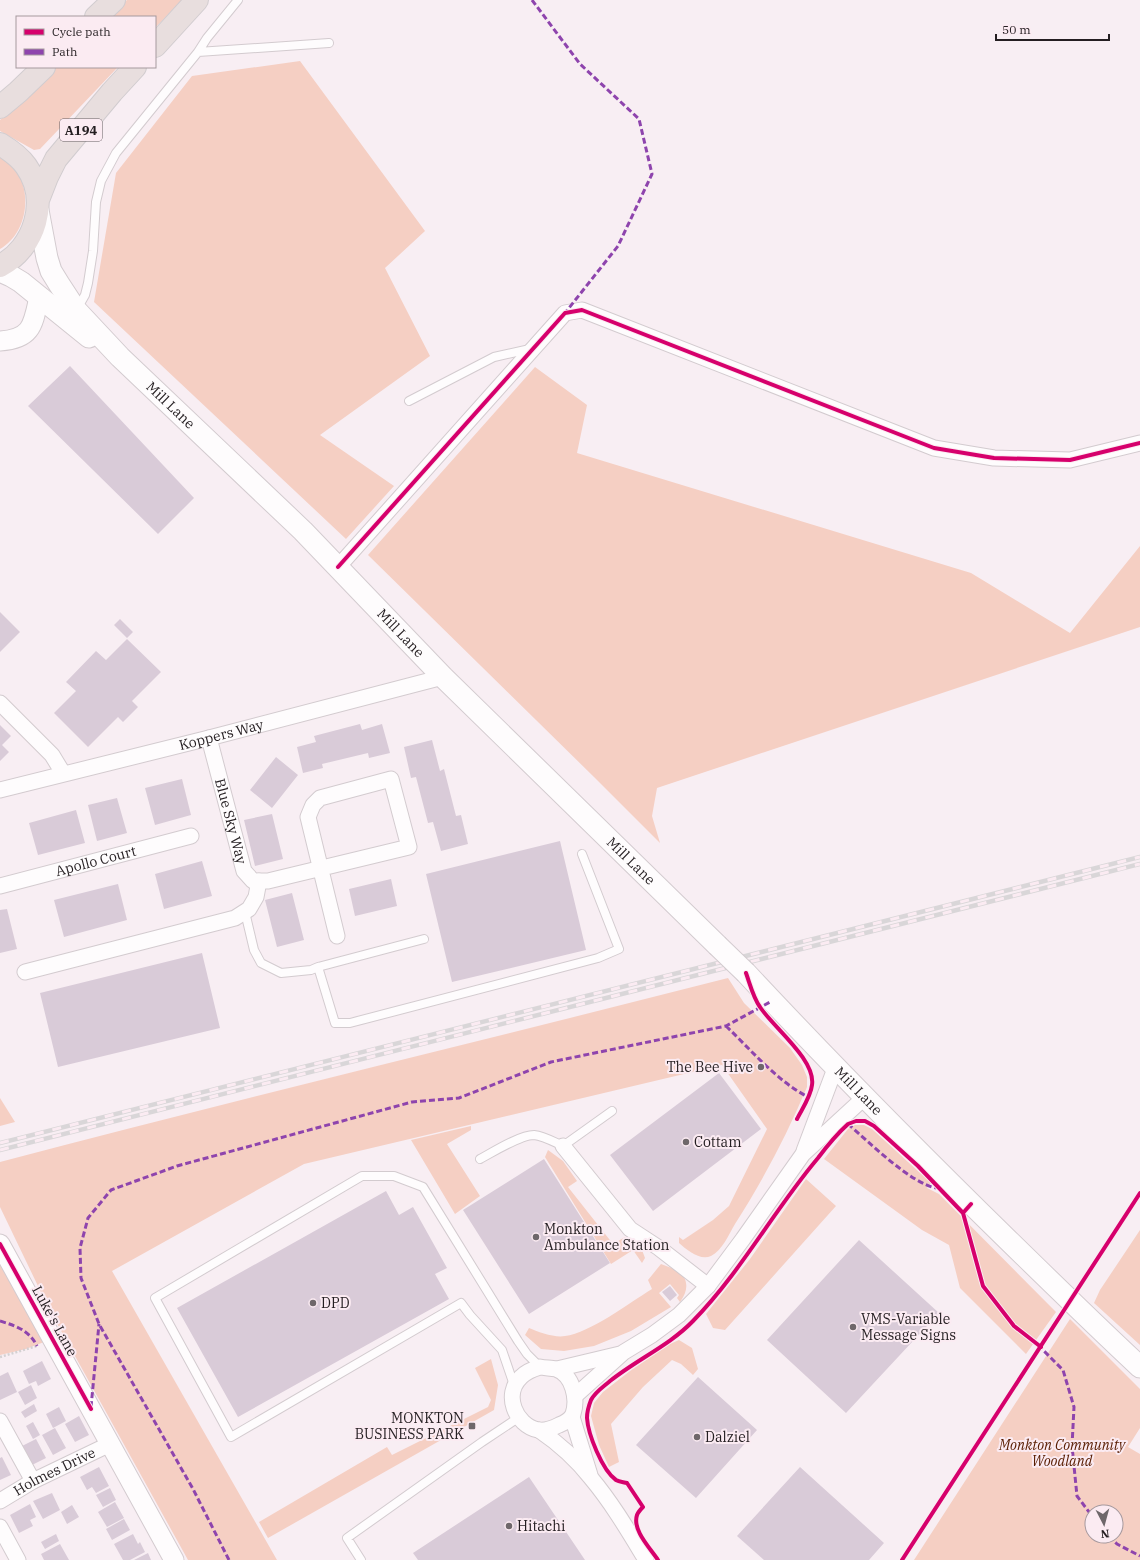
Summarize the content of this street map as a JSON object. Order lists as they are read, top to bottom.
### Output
{
  "streets": {
    "highway": ["A194"],
    "main road": ["Mill Lane"],
    "street": [
      "Koppers Way",
      "Blue Sky Way",
      "Apollo Court",
      "Luke's Lane",
      "Holmes Drive"
    ]
  },
  "crossings": [
    ["A194", "Mill Lane"],
    ["Mill Lane", "Koppers Way"],
    ["Koppers Way", "Blue Sky Way"],
    ["Luke's Lane", "Holmes Drive"]
  ],
  "parks": ["Monkton Community Woodland"],
  "places": {
    "other": [
      "The Bee Hive",
      "Cottam",
      "Monkton Ambulance Station",
      "DPD",
      "VMS-Variable Message Signs",
      "Dalziel",
      "Hitachi"
    ],
    "transit": ["MONKTON BUSINESS PARK"]
  },
  "legend": ["Cycle path", "Path"],
  "scale_bar": "50 m",
  "north": "bottom"
}
